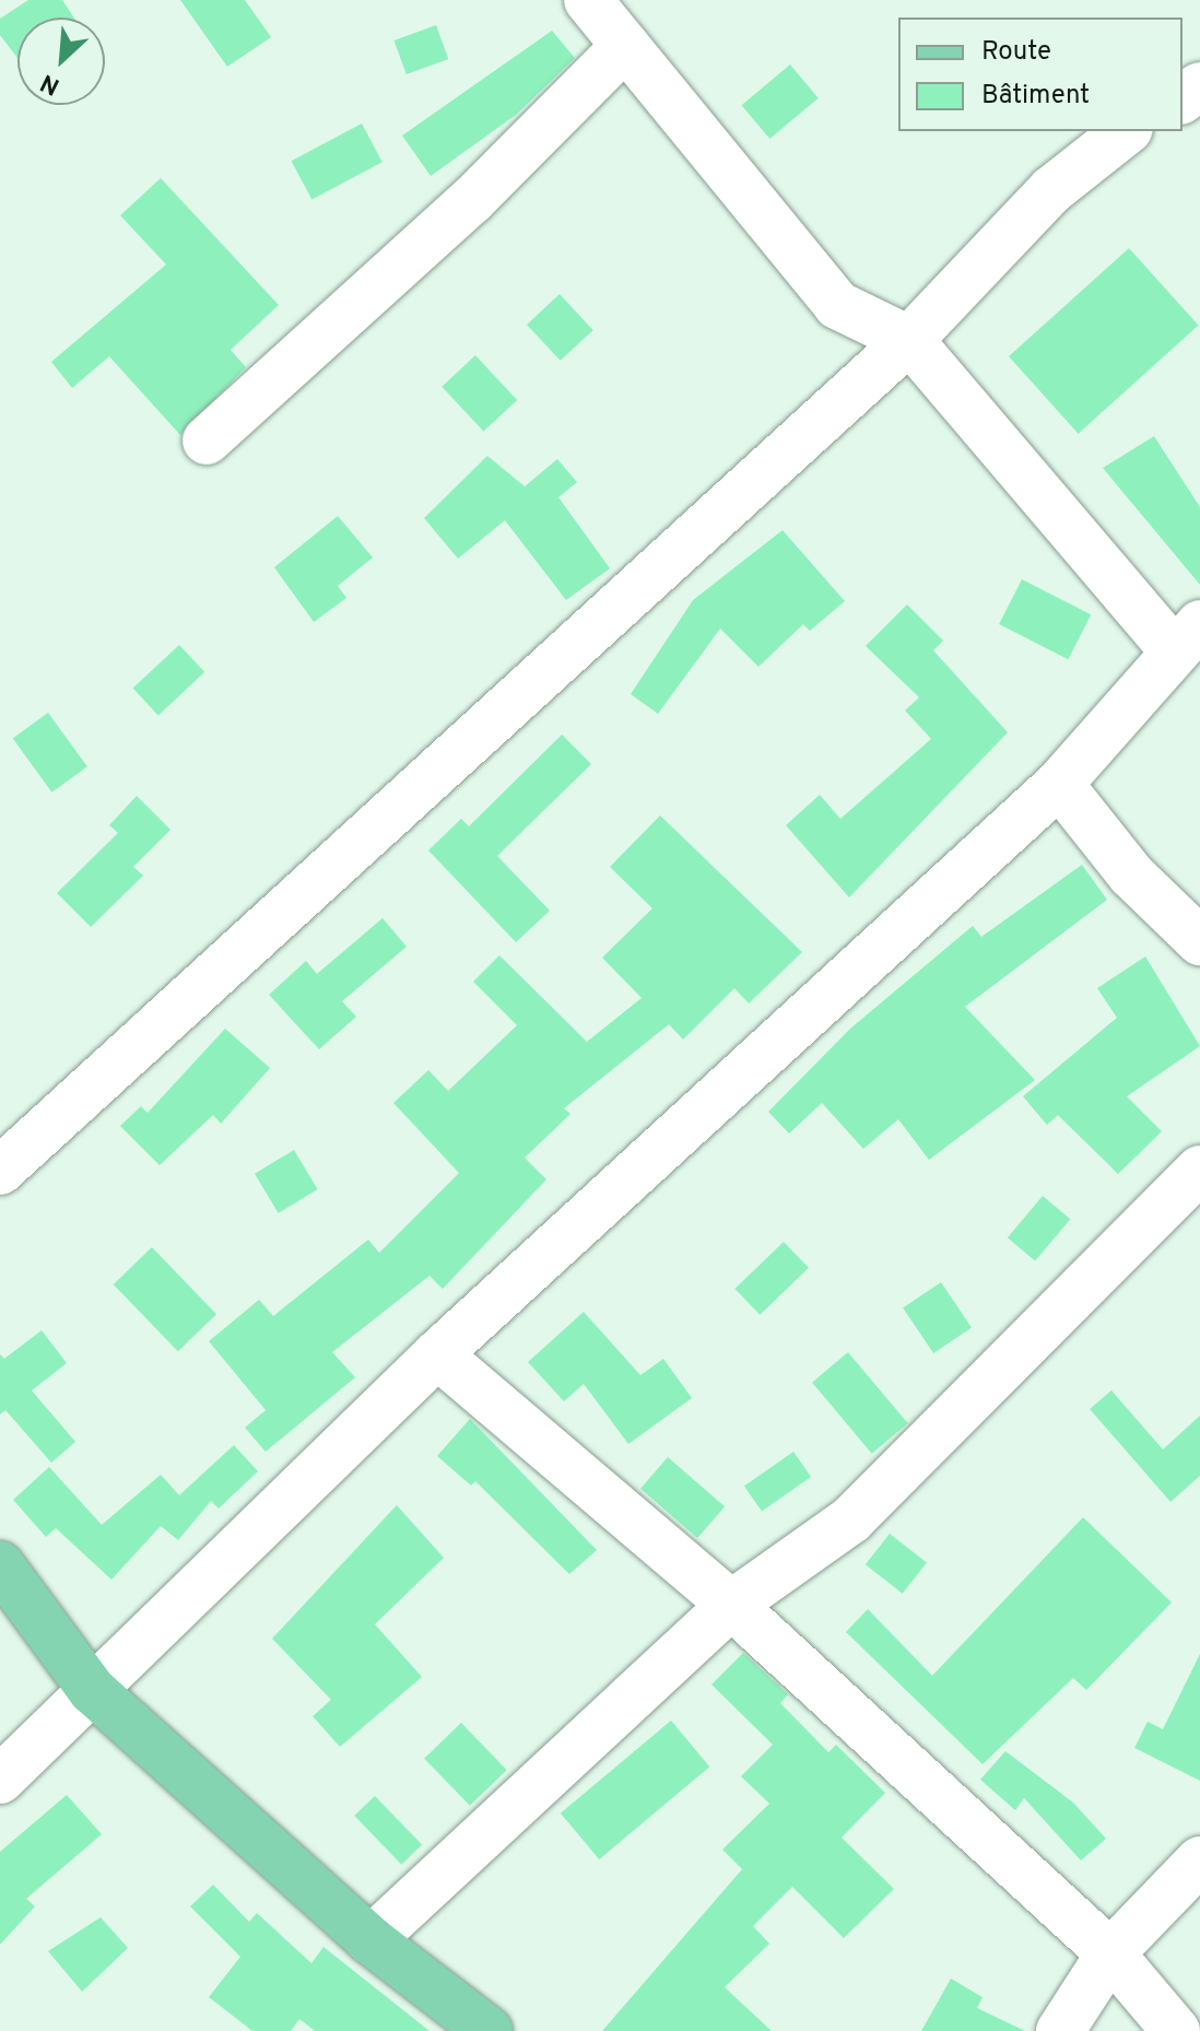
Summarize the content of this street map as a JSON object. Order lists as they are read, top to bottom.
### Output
{
  "legend": ["Route", "Bâtiment"],
  "north": "bottom left"
}
